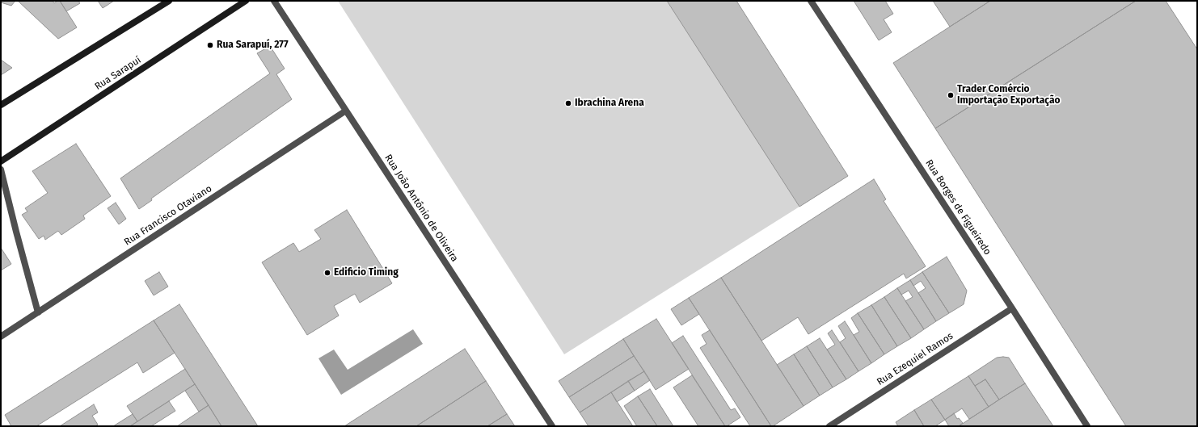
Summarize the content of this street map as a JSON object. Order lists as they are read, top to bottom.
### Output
{
  "streets": {
    "main road": ["Rua Sarapuí"],
    "street": [
      "Rua Borges de Figueiredo",
      "Rua João Antônio de Oliveira",
      "Rua Francisco Otaviano",
      "Rua Ezequiel Ramos"
    ]
  },
  "crossings": [
    ["Rua Borges de Figueiredo", "Rua Ezequiel Ramos"],
    ["Rua João Antônio de Oliveira", "Rua Francisco Otaviano"]
  ],
  "places": [
    "Rua Sarapuí, 277",
    "Trader Comércio Importação Exportação",
    "Ibrachina Arena",
    "Edificio Timing"
  ]
}
